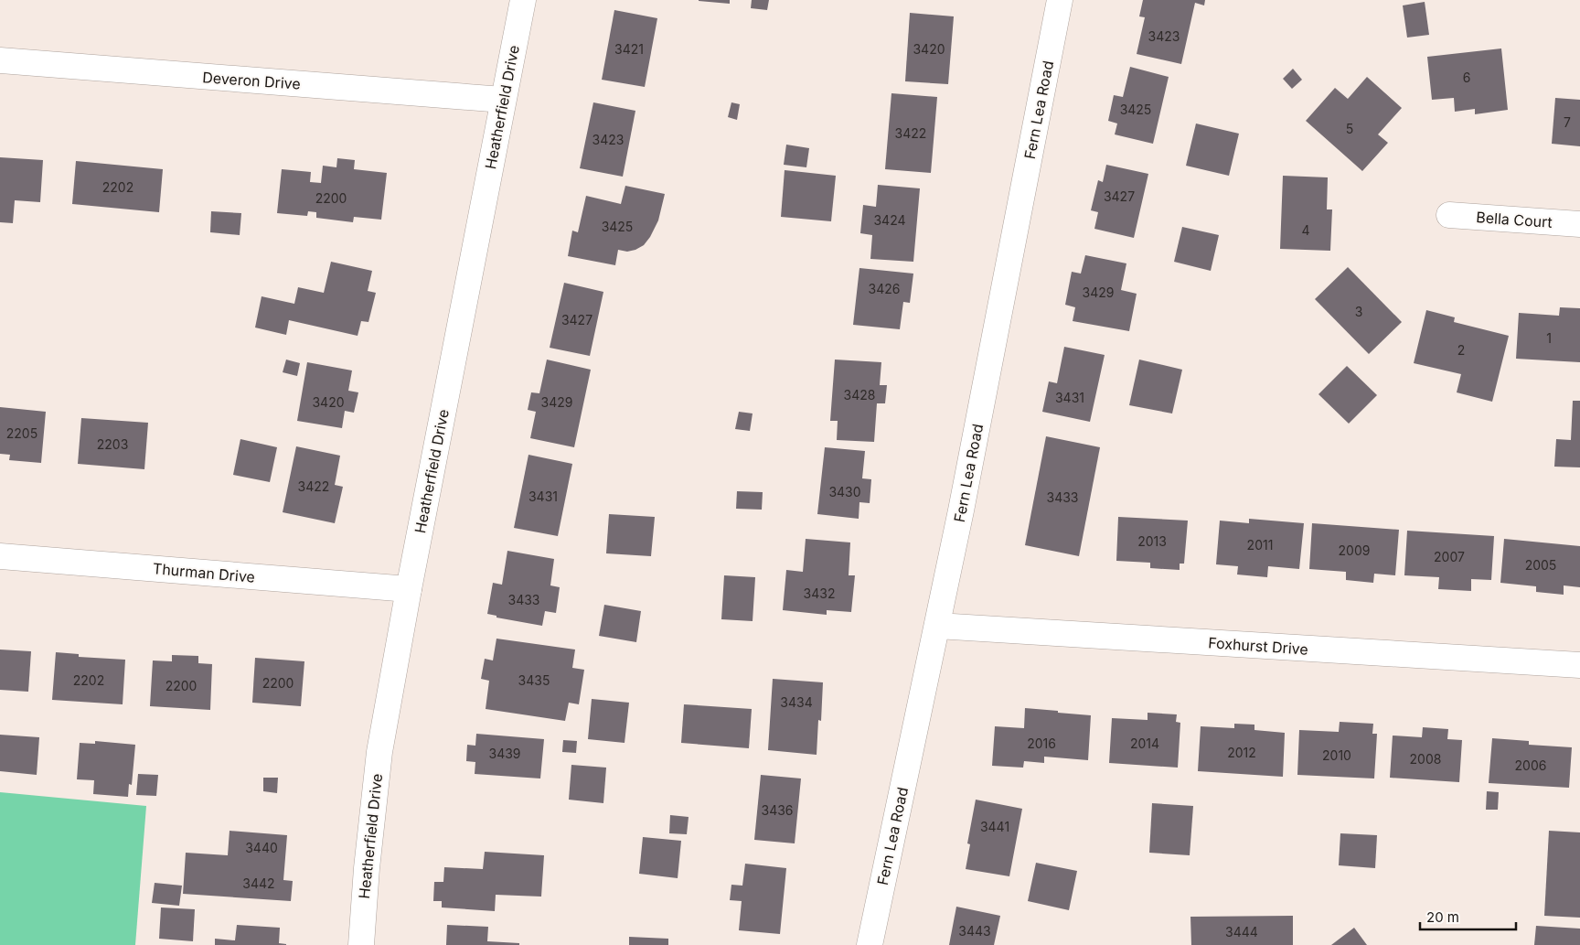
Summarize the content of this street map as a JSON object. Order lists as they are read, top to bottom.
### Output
{
  "streets": {
    "street": [
      "Deveron Drive",
      "Heatherfield Drive",
      "Fern Lea Road",
      "Bella Court",
      "Thurman Drive",
      "Foxhurst Drive"
    ]
  },
  "crossings": [
    ["Deveron Drive", "Heatherfield Drive"],
    ["Heatherfield Drive", "Thurman Drive"],
    ["Fern Lea Road", "Foxhurst Drive"]
  ],
  "house_numbers": [
    "3423",
    "3421",
    "3420",
    "6",
    "3425",
    "7",
    "5",
    "3422",
    "3423",
    "2202",
    "3427",
    "2200",
    "3424",
    "3425",
    "4",
    "3426",
    "3429",
    "3",
    "3427",
    "1",
    "2",
    "3428",
    "3431",
    "3420",
    "3429",
    "2205",
    "2203",
    "3422",
    "3430",
    "3431",
    "3433",
    "2013",
    "2011",
    "2009",
    "2007",
    "2005",
    "3432",
    "3433",
    "2202",
    "3435",
    "2200",
    "2200",
    "3434",
    "2016",
    "2014",
    "2012",
    "3439",
    "2010",
    "2008",
    "2006",
    "3436",
    "3441",
    "3440",
    "3442",
    "3443",
    "3444"
  ],
  "scale_bar": "20 m"
}
